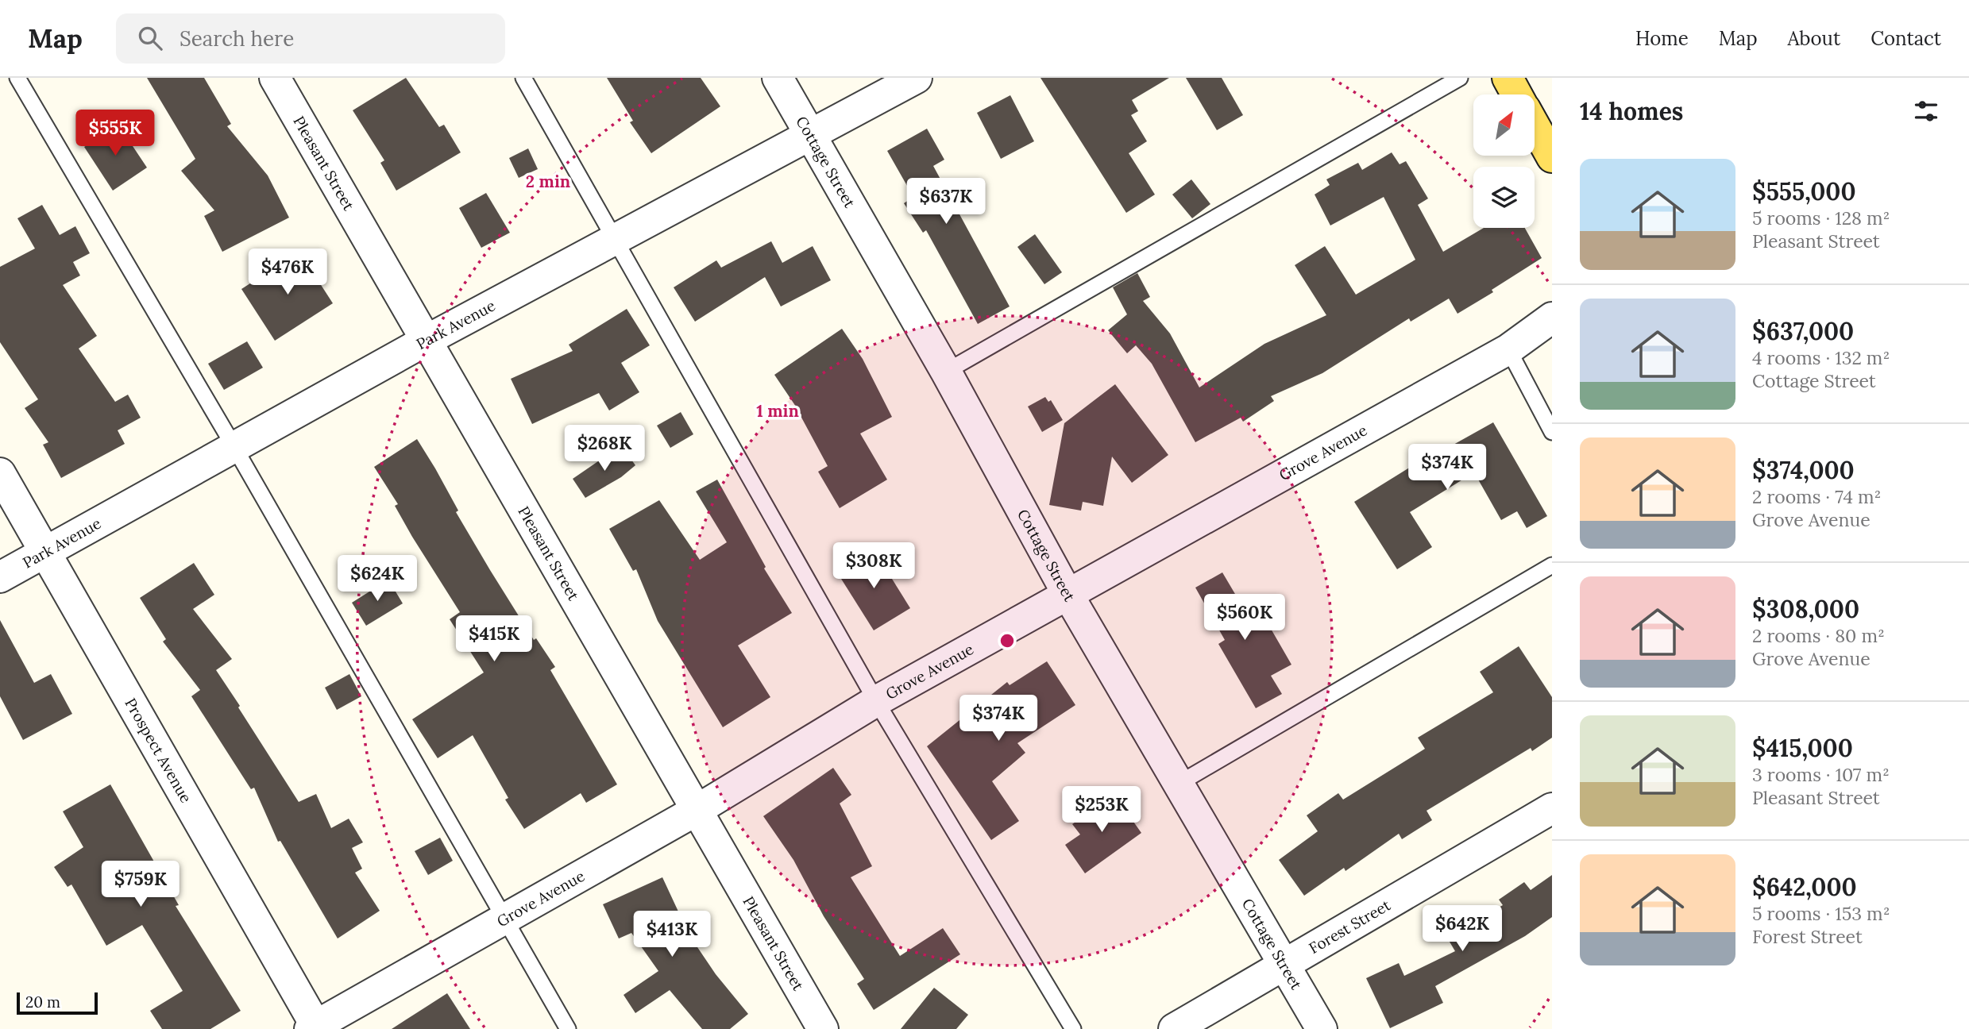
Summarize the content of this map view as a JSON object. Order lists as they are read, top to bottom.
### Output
{
  "streets": {
    "street": [
      "Cottage Street",
      "Pleasant Street",
      "Park Avenue",
      "Grove Avenue",
      "Prospect Avenue",
      "Forest Street"
    ]
  },
  "crossings": [
    ["Cottage Street", "Park Avenue"],
    ["Cottage Street", "Grove Avenue"],
    ["Cottage Street", "Forest Street"],
    ["Pleasant Street", "Park Avenue"],
    ["Pleasant Street", "Grove Avenue"],
    ["Park Avenue", "Prospect Avenue"],
    ["Grove Avenue", "Prospect Avenue"]
  ],
  "scale_bar": "20 m",
  "north": "top right",
  "page": {
    "header": "Map",
    "search": "Search here",
    "nav": [
      "Home",
      "Map",
      "About",
      "Contact"
    ],
    "heading": "14 homes",
    "price": [
      "$555K",
      "$637K",
      "$476K",
      "$268K",
      "$374K",
      "$308K",
      "$624K",
      "$560K",
      "$415K",
      "$374K",
      "$253K",
      "$759K",
      "$642K",
      "$413K"
    ],
    "list": [
      {
        "name": "$555,000",
        "note": "5 rooms · 128 m² · Pleasant Street"
      },
      {
        "name": "$637,000",
        "note": "4 rooms · 132 m² · Cottage Street"
      },
      {
        "name": "$374,000",
        "note": "2 rooms · 74 m² · Grove Avenue"
      },
      {
        "name": "$308,000",
        "note": "2 rooms · 80 m² · Grove Avenue"
      },
      {
        "name": "$415,000",
        "note": "3 rooms · 107 m² · Pleasant Street"
      },
      {
        "name": "$642,000",
        "note": "5 rooms · 153 m² · Forest Street"
      }
    ],
    "scale": "20 m"
  },
  "rings": ["2 min", "1 min"]
}
